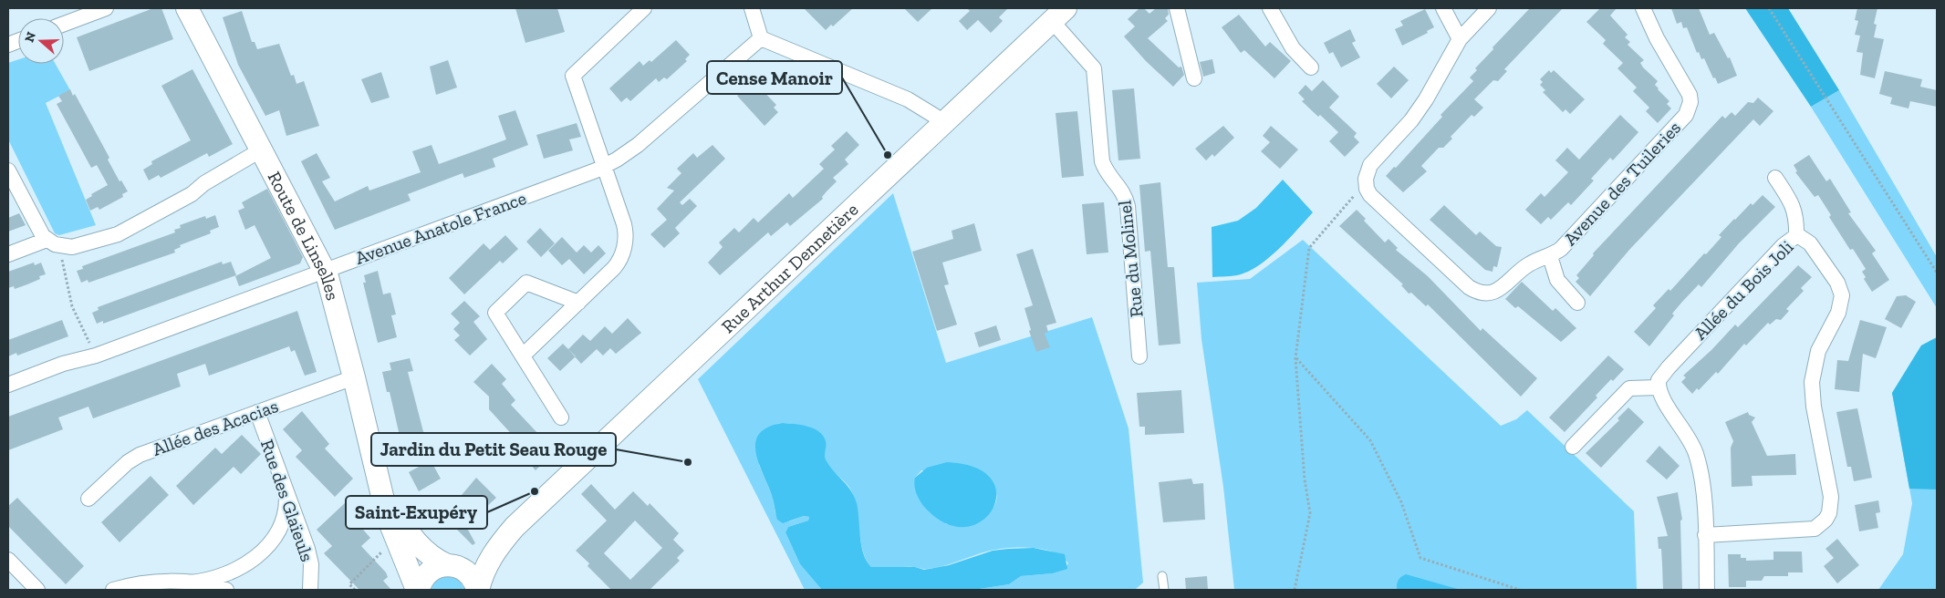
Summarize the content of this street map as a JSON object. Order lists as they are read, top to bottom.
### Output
{
  "streets": {
    "street": [
      "Avenue des Tuileries",
      "Avenue Anatole France",
      "Route de Linselles",
      "Rue du Molinel",
      "Rue Arthur Dennetière",
      "Allée du Bois Joli",
      "Allée des Acacias",
      "Rue des Glaïeuls"
    ]
  },
  "crossings": [
    ["Avenue Anatole France", "Route de Linselles"],
    ["Route de Linselles", "Rue Arthur Dennetière"],
    ["Route de Linselles", "Allée des Acacias"],
    ["Rue du Molinel", "Rue Arthur Dennetière"],
    ["Allée des Acacias", "Rue des Glaïeuls"]
  ],
  "places": ["Cense Manoir", "Jardin du Petit Seau Rouge", "Saint-Exupéry"],
  "north": "left"
}
